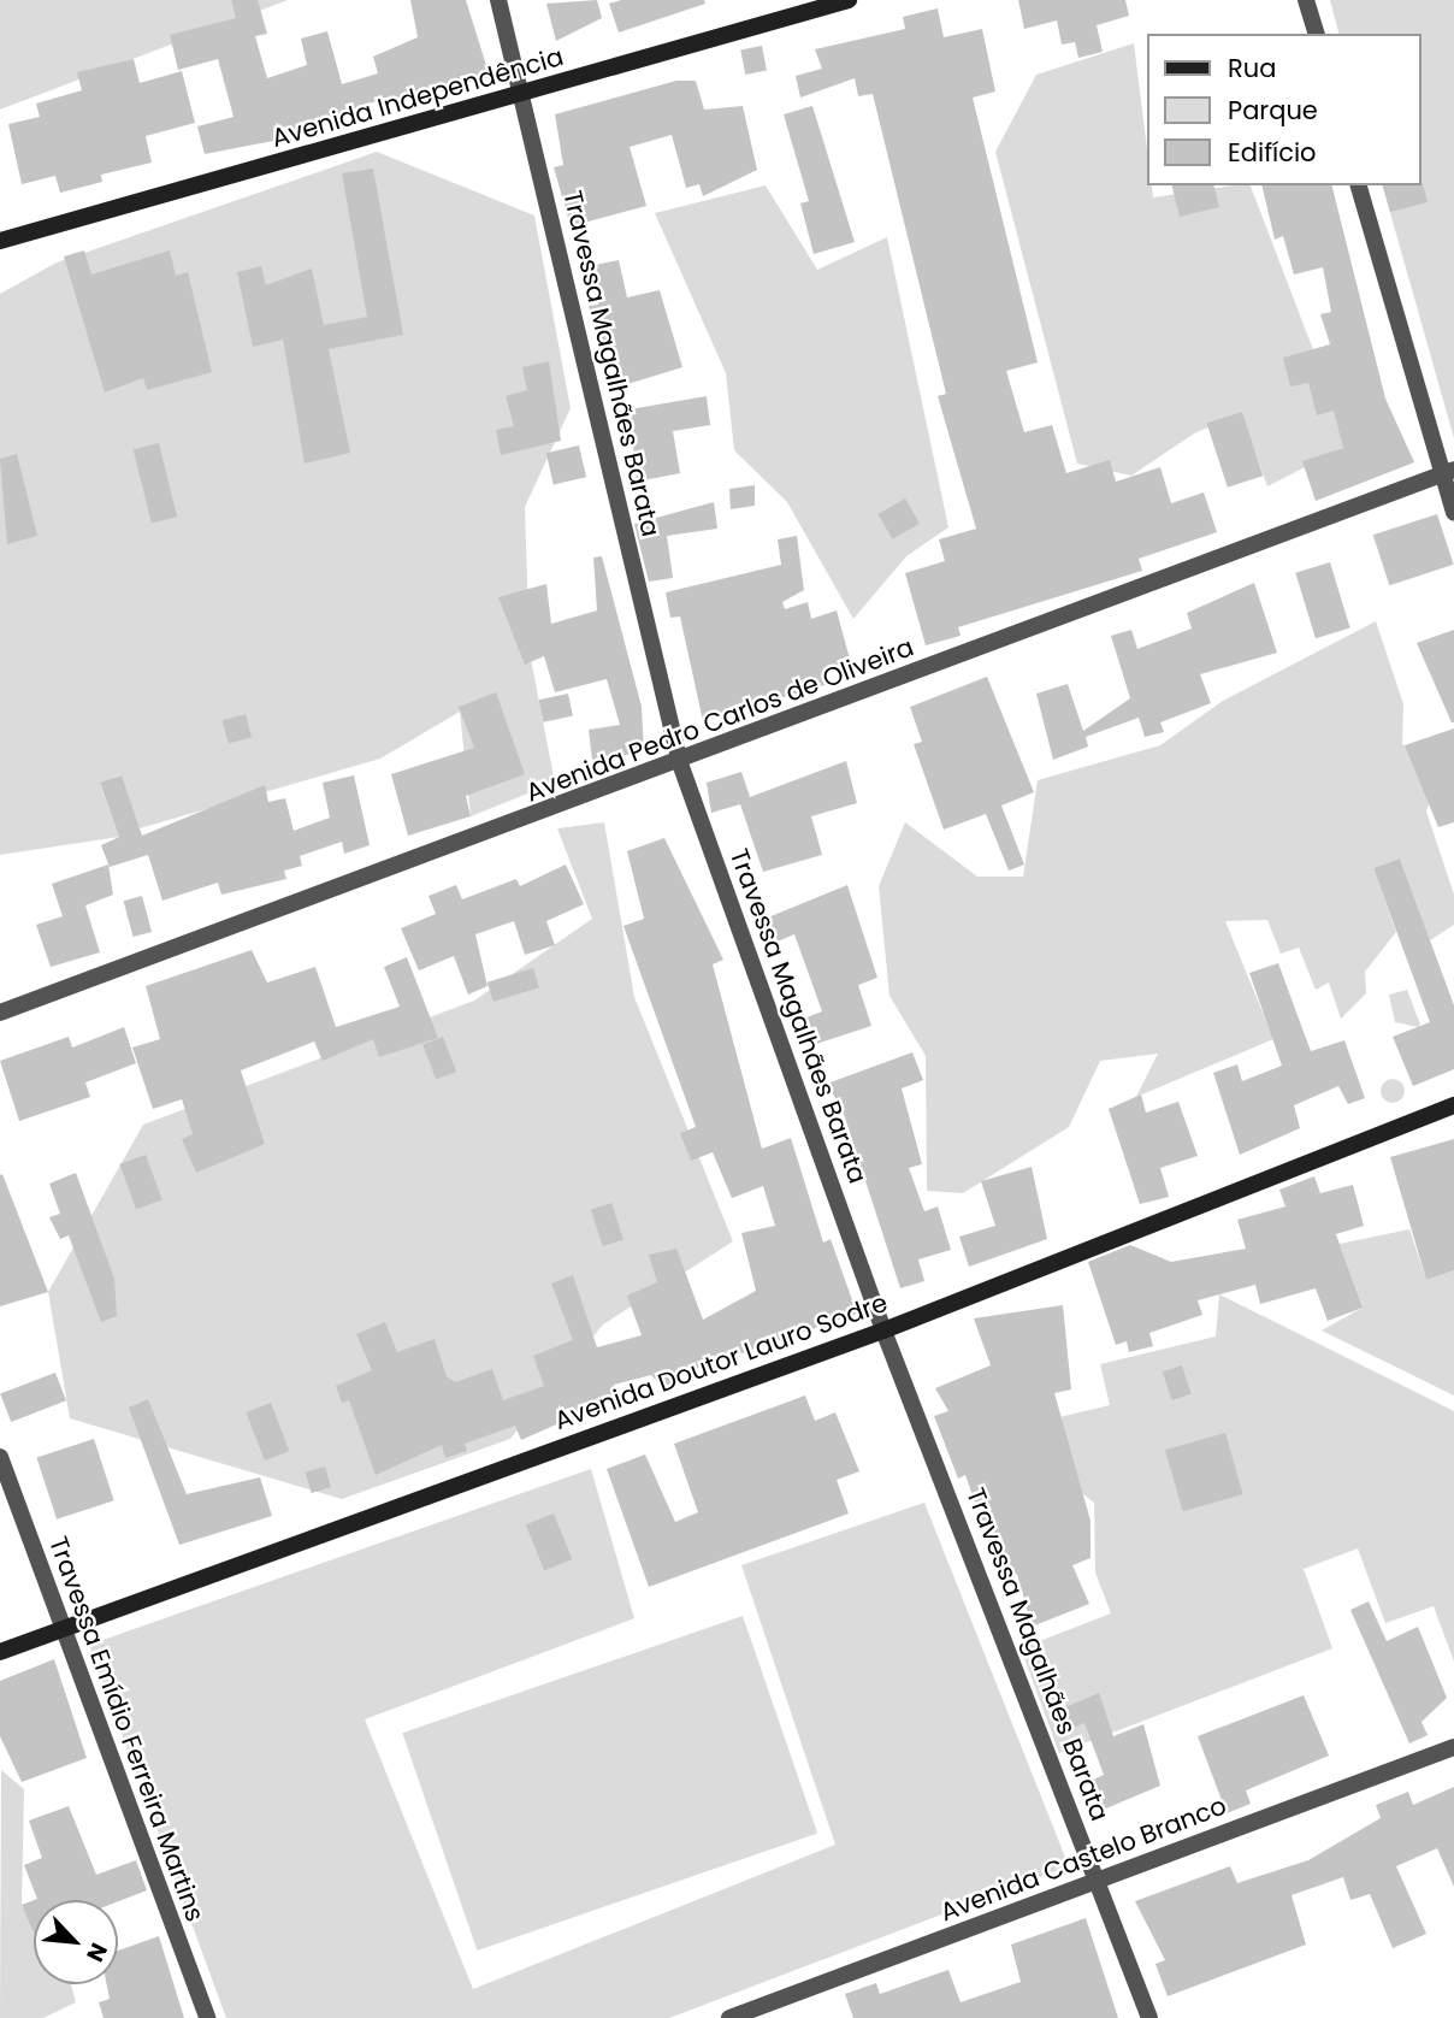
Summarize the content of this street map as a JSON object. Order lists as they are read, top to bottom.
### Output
{
  "streets": {
    "street": [
      "Avenida Independência",
      "Travessa Magalhães Barata",
      "Avenida Pedro Carlos de Oliveira",
      "Avenida Doutor Lauro Sodre",
      "Travessa Emídio Ferreira Martins",
      "Avenida Castelo Branco"
    ]
  },
  "crossings": [
    ["Avenida Independência", "Travessa Magalhães Barata"],
    ["Travessa Magalhães Barata", "Avenida Pedro Carlos de Oliveira"],
    ["Travessa Magalhães Barata", "Avenida Doutor Lauro Sodre"],
    ["Travessa Magalhães Barata", "Avenida Castelo Branco"],
    ["Avenida Doutor Lauro Sodre", "Travessa Emídio Ferreira Martins"]
  ],
  "legend": ["Rua", "Parque", "Edifício"],
  "north": "bottom right"
}
